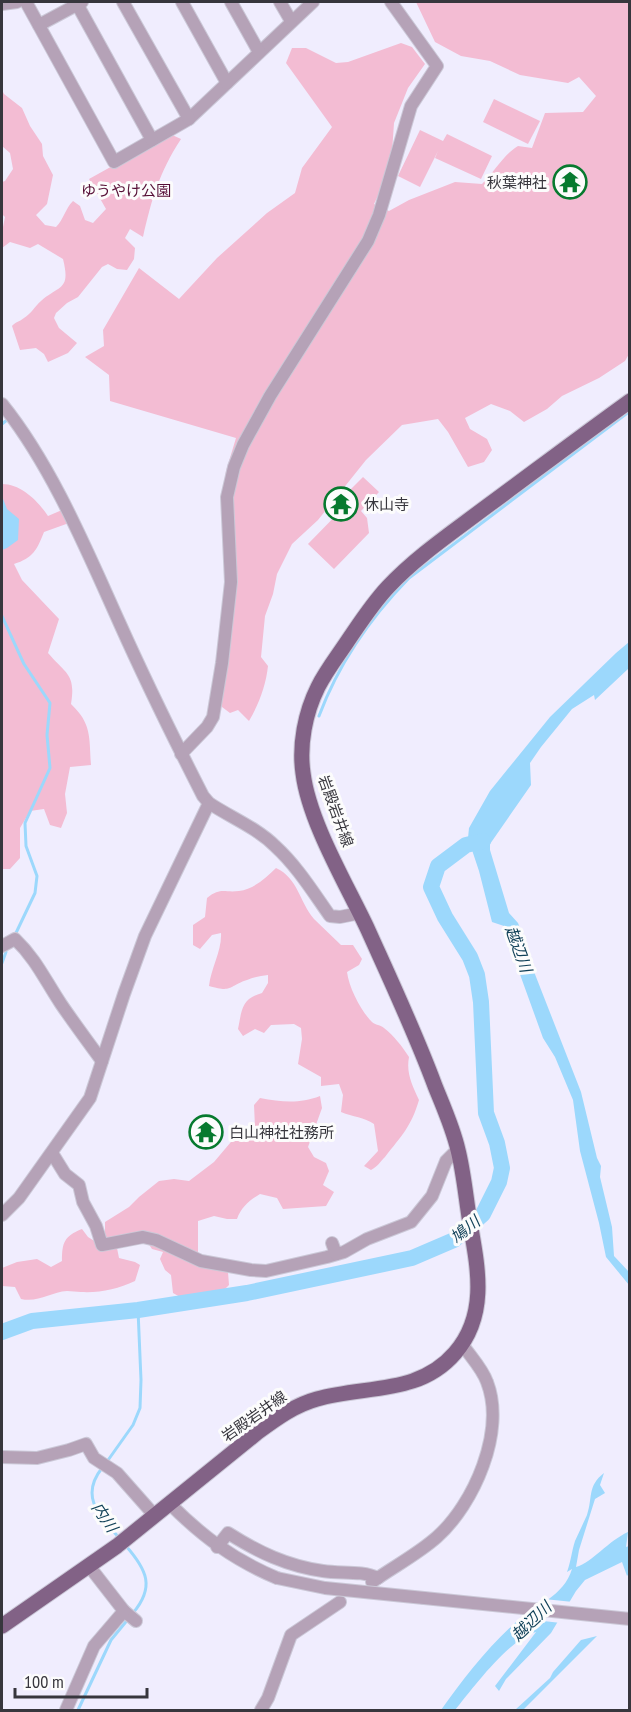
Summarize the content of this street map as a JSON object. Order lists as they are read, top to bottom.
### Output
{
  "streets": {
    "main road": ["岩殿岩井線"]
  },
  "water": ["越辺川", "鳩川", "内川"],
  "parks": ["ゆうやけ公園"],
  "places": {
    "temple": ["秋葉神社", "休山寺", "白山神社社務所"]
  },
  "scale_bar": "100 m"
}
